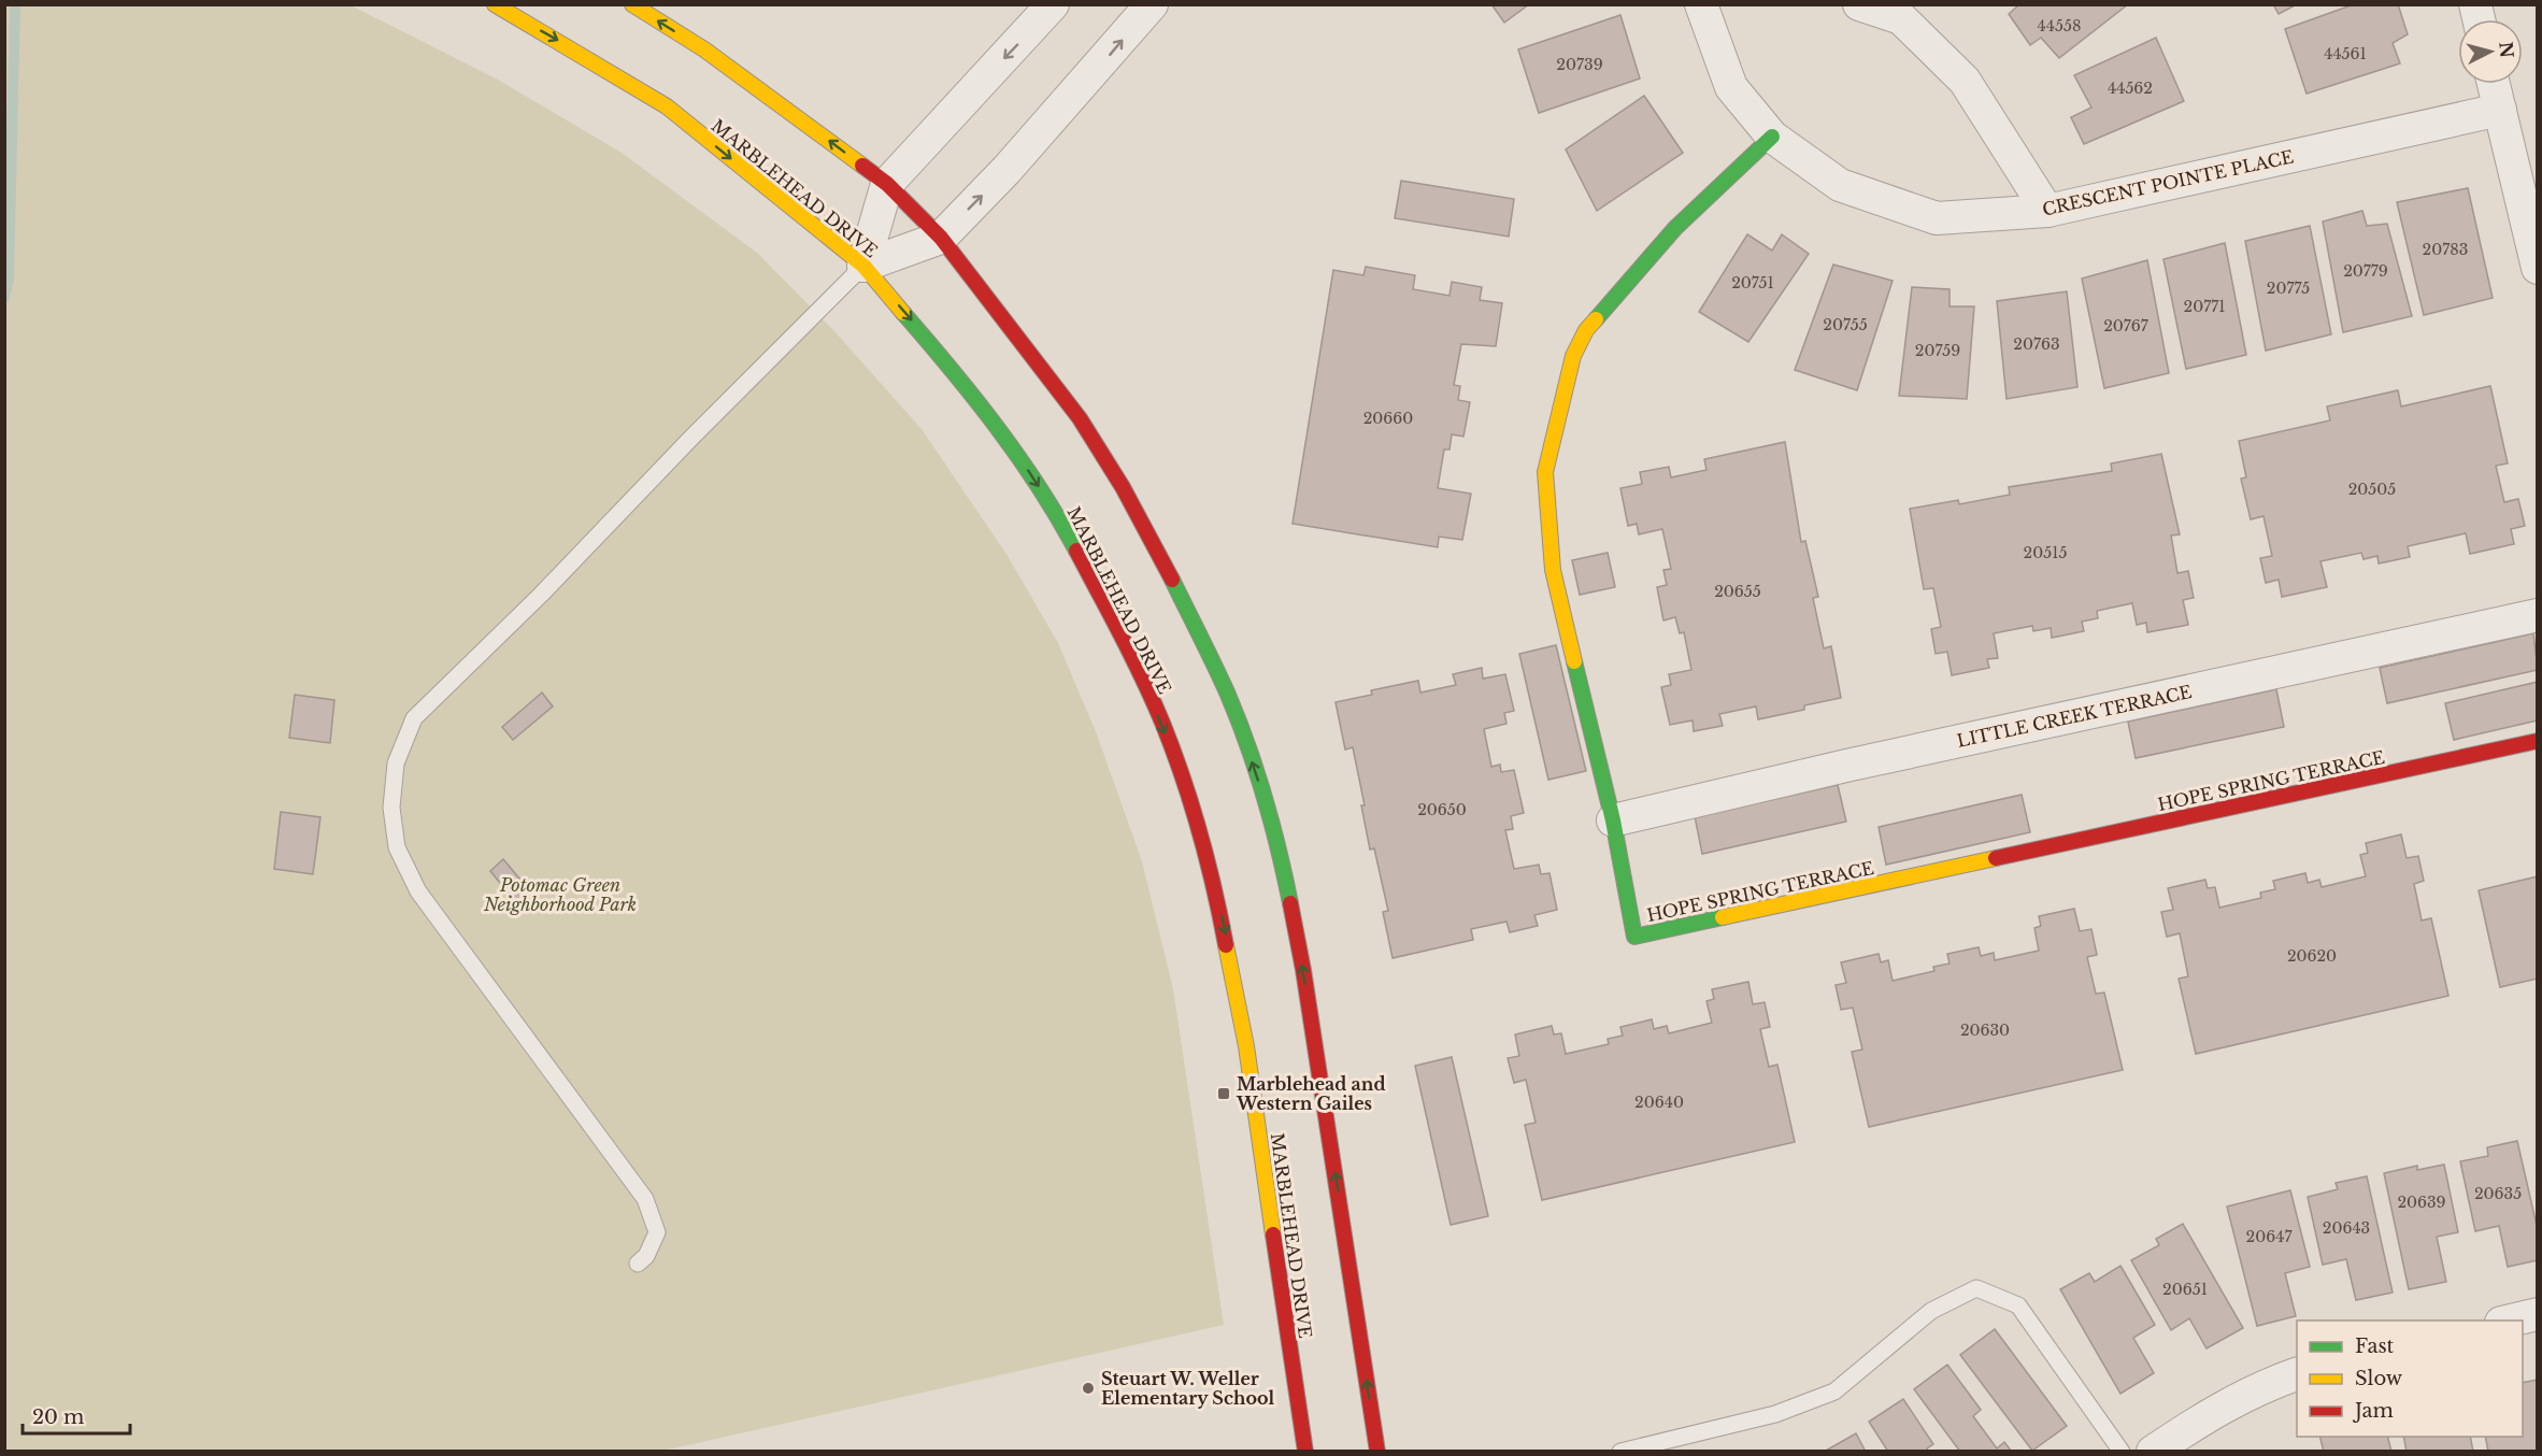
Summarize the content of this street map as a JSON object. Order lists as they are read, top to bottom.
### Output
{
  "streets": {
    "street": [
      "CRESCENT POINTE PLACE",
      "MARBLEHEAD DRIVE",
      "LITTLE CREEK TERRACE",
      "HOPE SPRING TERRACE"
    ]
  },
  "crossings": [
    ["CRESCENT POINTE PLACE", "HOPE SPRING TERRACE"],
    ["LITTLE CREEK TERRACE", "HOPE SPRING TERRACE"]
  ],
  "parks": ["Potomac Green Neighborhood Park"],
  "places": {
    "transit": ["Marblehead and Western Gailes"],
    "other": ["Steuart W. Weller Elementary School"]
  },
  "house_numbers": [
    "44558",
    "44561",
    "20739",
    "44562",
    "20783",
    "20779",
    "20751",
    "20775",
    "20771",
    "20755",
    "20767",
    "20763",
    "20759",
    "20660",
    "20505",
    "20515",
    "20655",
    "20650",
    "20620",
    "20630",
    "20640",
    "20635",
    "20639",
    "20643",
    "20647",
    "20651"
  ],
  "legend": ["Fast", "Slow", "Jam"],
  "scale_bar": "20 m",
  "north": "right"
}
